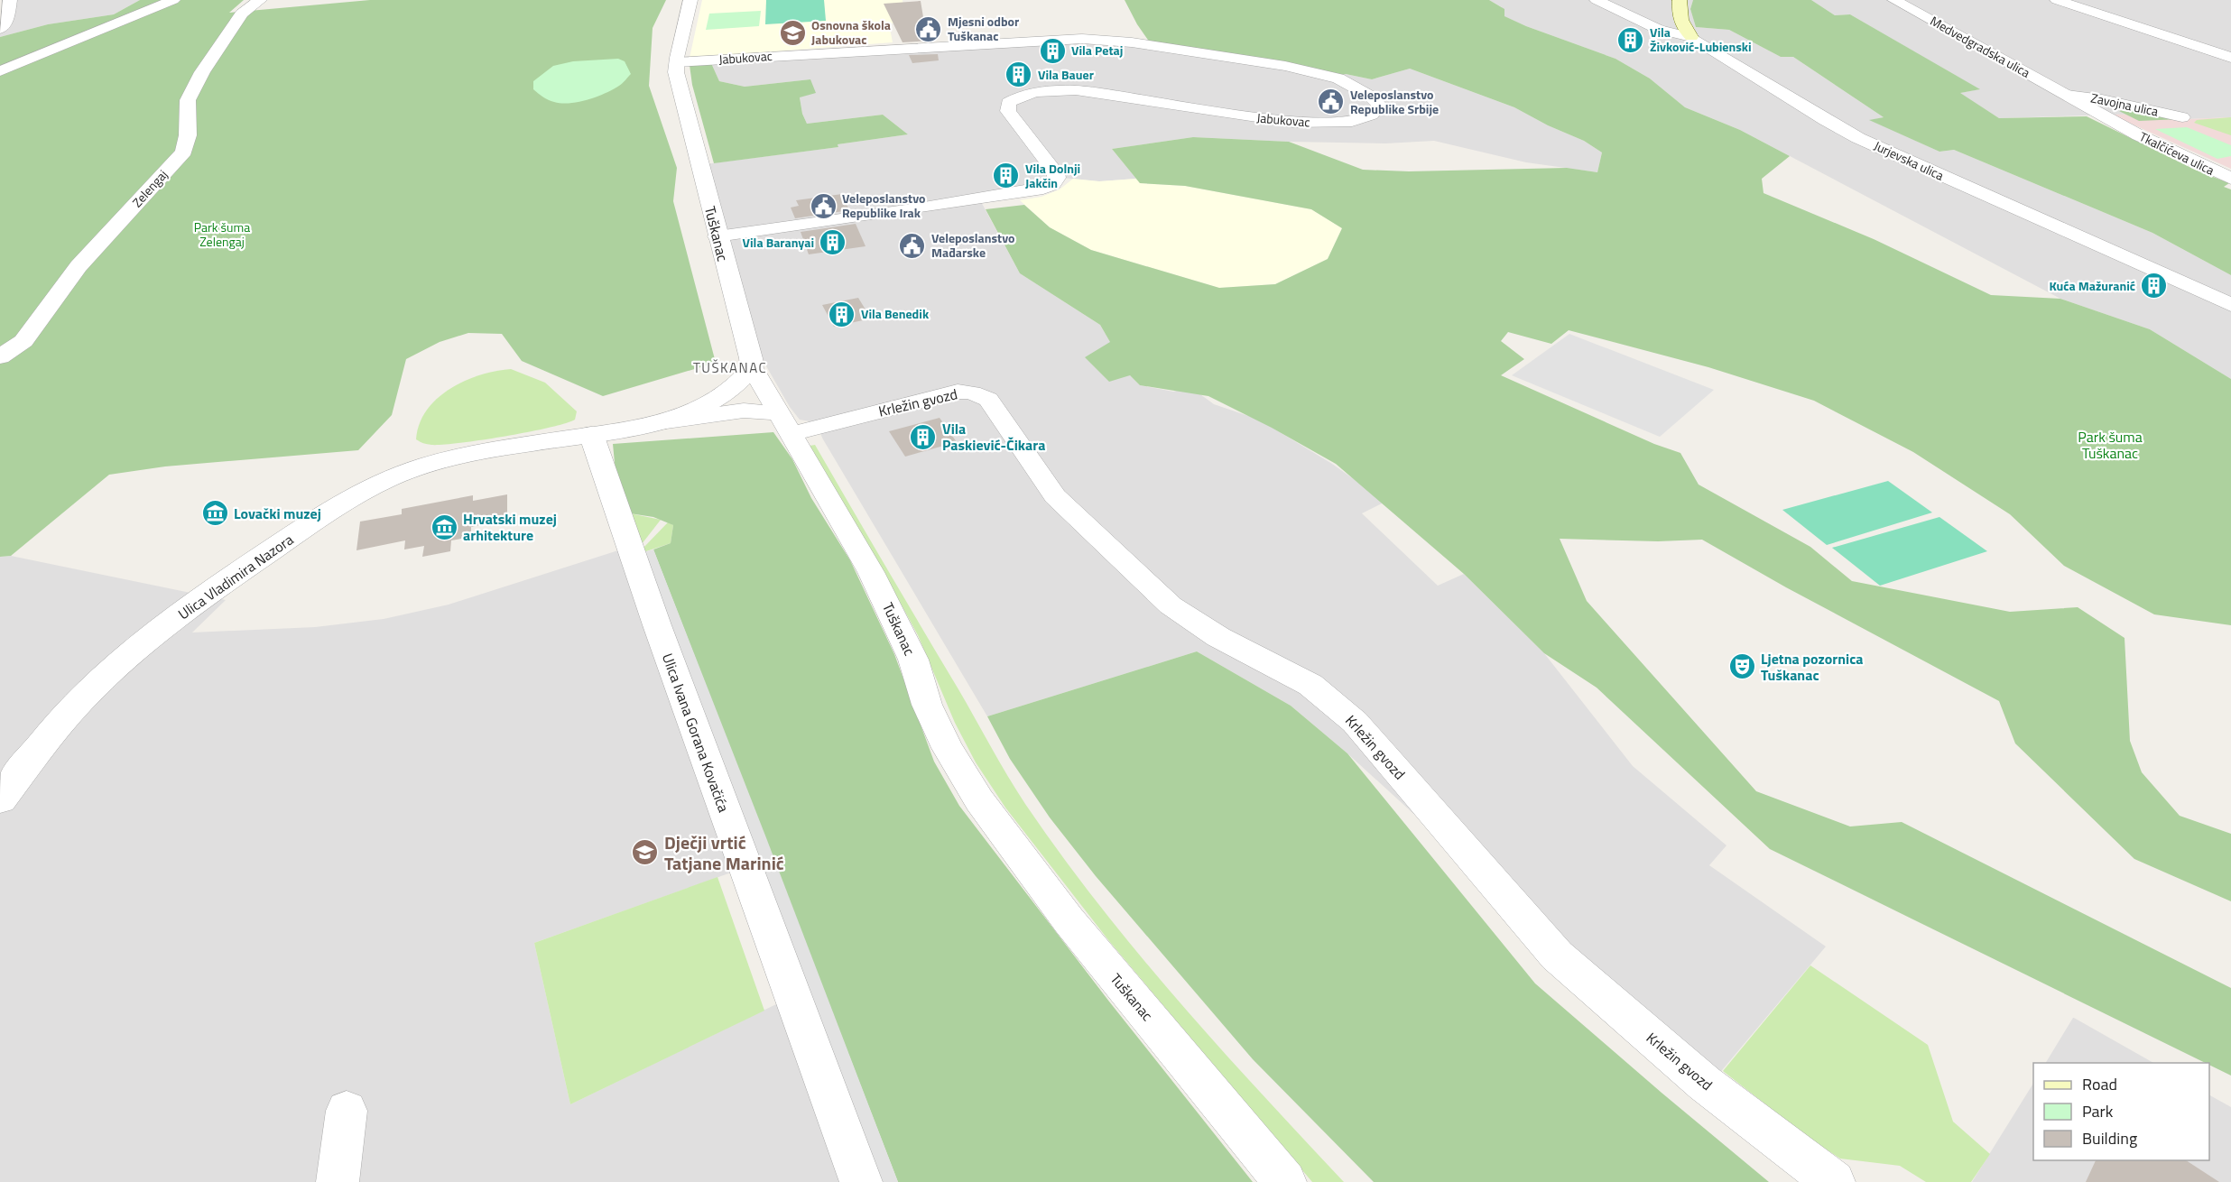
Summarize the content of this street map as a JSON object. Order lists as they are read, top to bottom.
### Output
{
  "streets": {
    "street": [
      "Medvedgradska ulica",
      "Jabukovac",
      "Zavojna ulica",
      "Tkalčićeva ulica",
      "Jurjevska ulica",
      "Zelengaj",
      "Tuškanac",
      "Krležin gvozd",
      "Ulica Vladimira Nazora",
      "Ulica Ivana Gorana Kovačića"
    ]
  },
  "crossings": [
    ["Medvedgradska ulica", "Zavojna ulica"],
    ["Medvedgradska ulica", "Tkalčićeva ulica"],
    ["Jabukovac", "Tuškanac"],
    ["Tuškanac", "Krležin gvozd"],
    ["Tuškanac", "Ulica Vladimira Nazora"],
    ["Krležin gvozd", "Ulica Vladimira Nazora"],
    ["Ulica Vladimira Nazora", "Ulica Ivana Gorana Kovačića"]
  ],
  "districts": ["TUŠKANAC"],
  "parks": ["Park šuma Zelengaj", "Park šuma Tuškanac"],
  "places": {
    "public building": [
      "Mjesni odbor Tuškanac",
      "Veleposlanstvo Republike Srbije",
      "Veleposlanstvo Republike Irak",
      "Veleposlanstvo Mađarske"
    ],
    "school or university": ["Osnovna škola Jabukovac", "Dječji vrtić Tatjane Marinić"],
    "building": [
      "Vila Živković-Lubienski",
      "Vila Petaj",
      "Vila Bauer",
      "Vila Dolnji Jakčin",
      "Vila Baranyai",
      "Kuća Mažuranić",
      "Vila Benedik",
      "Vila Paskiević-Čikara"
    ],
    "museum": ["Lovački muzej", "Hrvatski muzej arhitekture"],
    "theatre": ["Ljetna pozornica Tuškanac"]
  },
  "legend": ["Road", "Park", "Building"]
}
